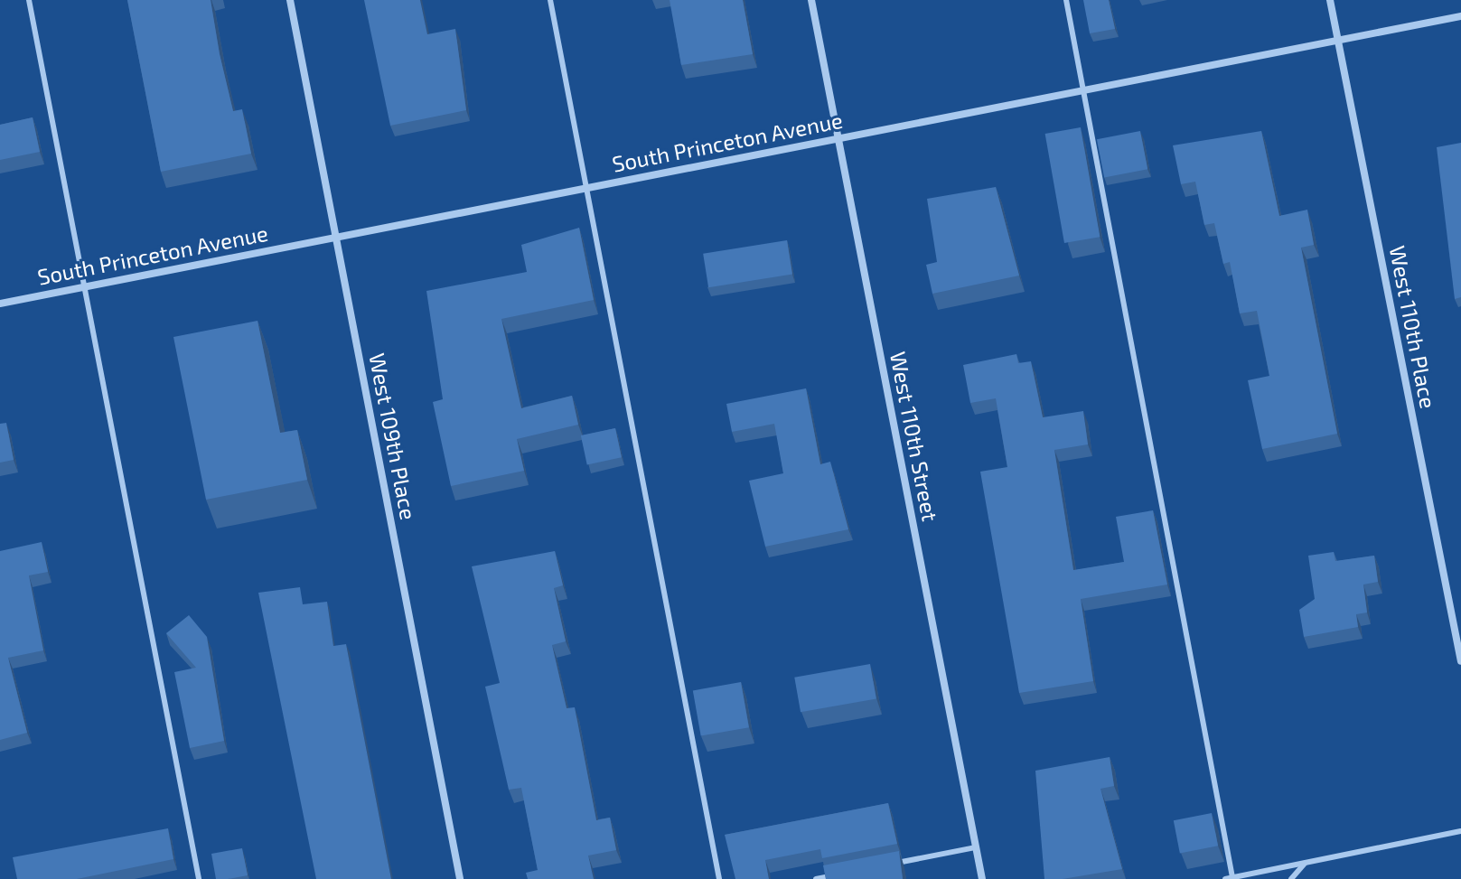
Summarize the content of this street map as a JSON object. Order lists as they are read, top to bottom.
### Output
{
  "streets": {
    "street": [
      "South Princeton Avenue",
      "West 110th Place",
      "West 109th Place",
      "West 110th Street"
    ]
  },
  "crossings": [
    ["South Princeton Avenue", "West 110th Place"],
    ["South Princeton Avenue", "West 109th Place"],
    ["South Princeton Avenue", "West 110th Street"]
  ]
}
